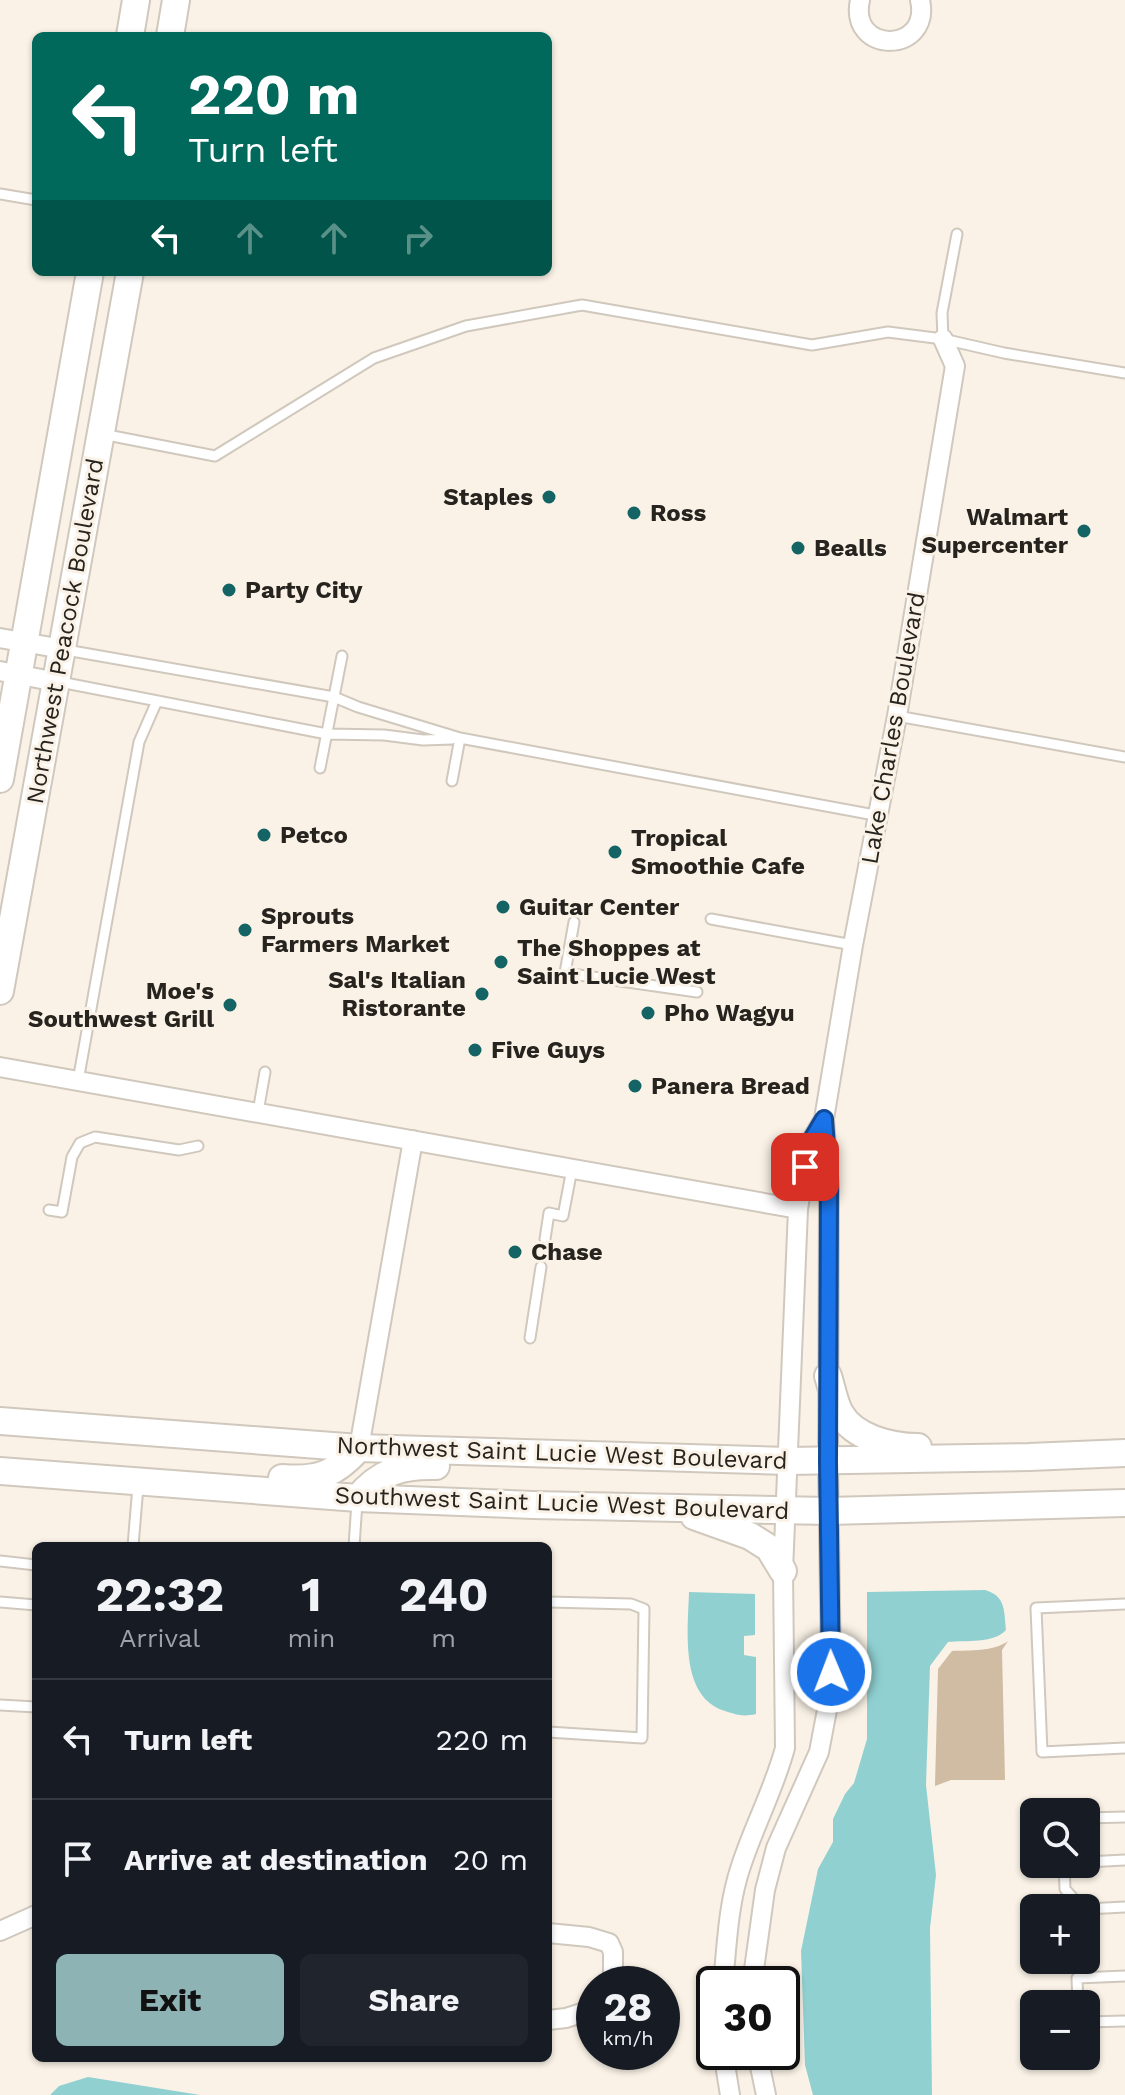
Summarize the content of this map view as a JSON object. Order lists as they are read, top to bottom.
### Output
{
  "streets": {
    "main road": ["Northwest Peacock Boulevard", "Northwest Saint Lucie West Boulevard", "Southwest Saint Lucie West Boulevard"],
    "street": ["Lake Charles Boulevard"]
  },
  "places": [
    "Staples",
    "Ross",
    "Walmart Supercenter",
    "Bealls",
    "Party City",
    "Petco",
    "Tropical Smoothie Cafe",
    "Guitar Center",
    "Sprouts Farmers Market",
    "The Shoppes at Saint Lucie West",
    "Sal's Italian Ristorante",
    "Moe's Southwest Grill",
    "Pho Wagyu",
    "Five Guys",
    "Panera Bread",
    "Chase"
  ],
  "page": {
    "turn": ["220 m", "Turn left"],
    "eta": [
      "22:32",
      "Arrival",
      "1",
      "min",
      "240",
      "m"
    ],
    "list": [
      {
        "name": "Turn left",
        "value": "220 m"
      },
      {
        "name": "Arrive at destination",
        "value": "20 m"
      }
    ],
    "map_buttons": ["+", "−"],
    "buttons": ["Exit", "Share"],
    "speed": "28 km/h",
    "limit": "30"
  }
}
